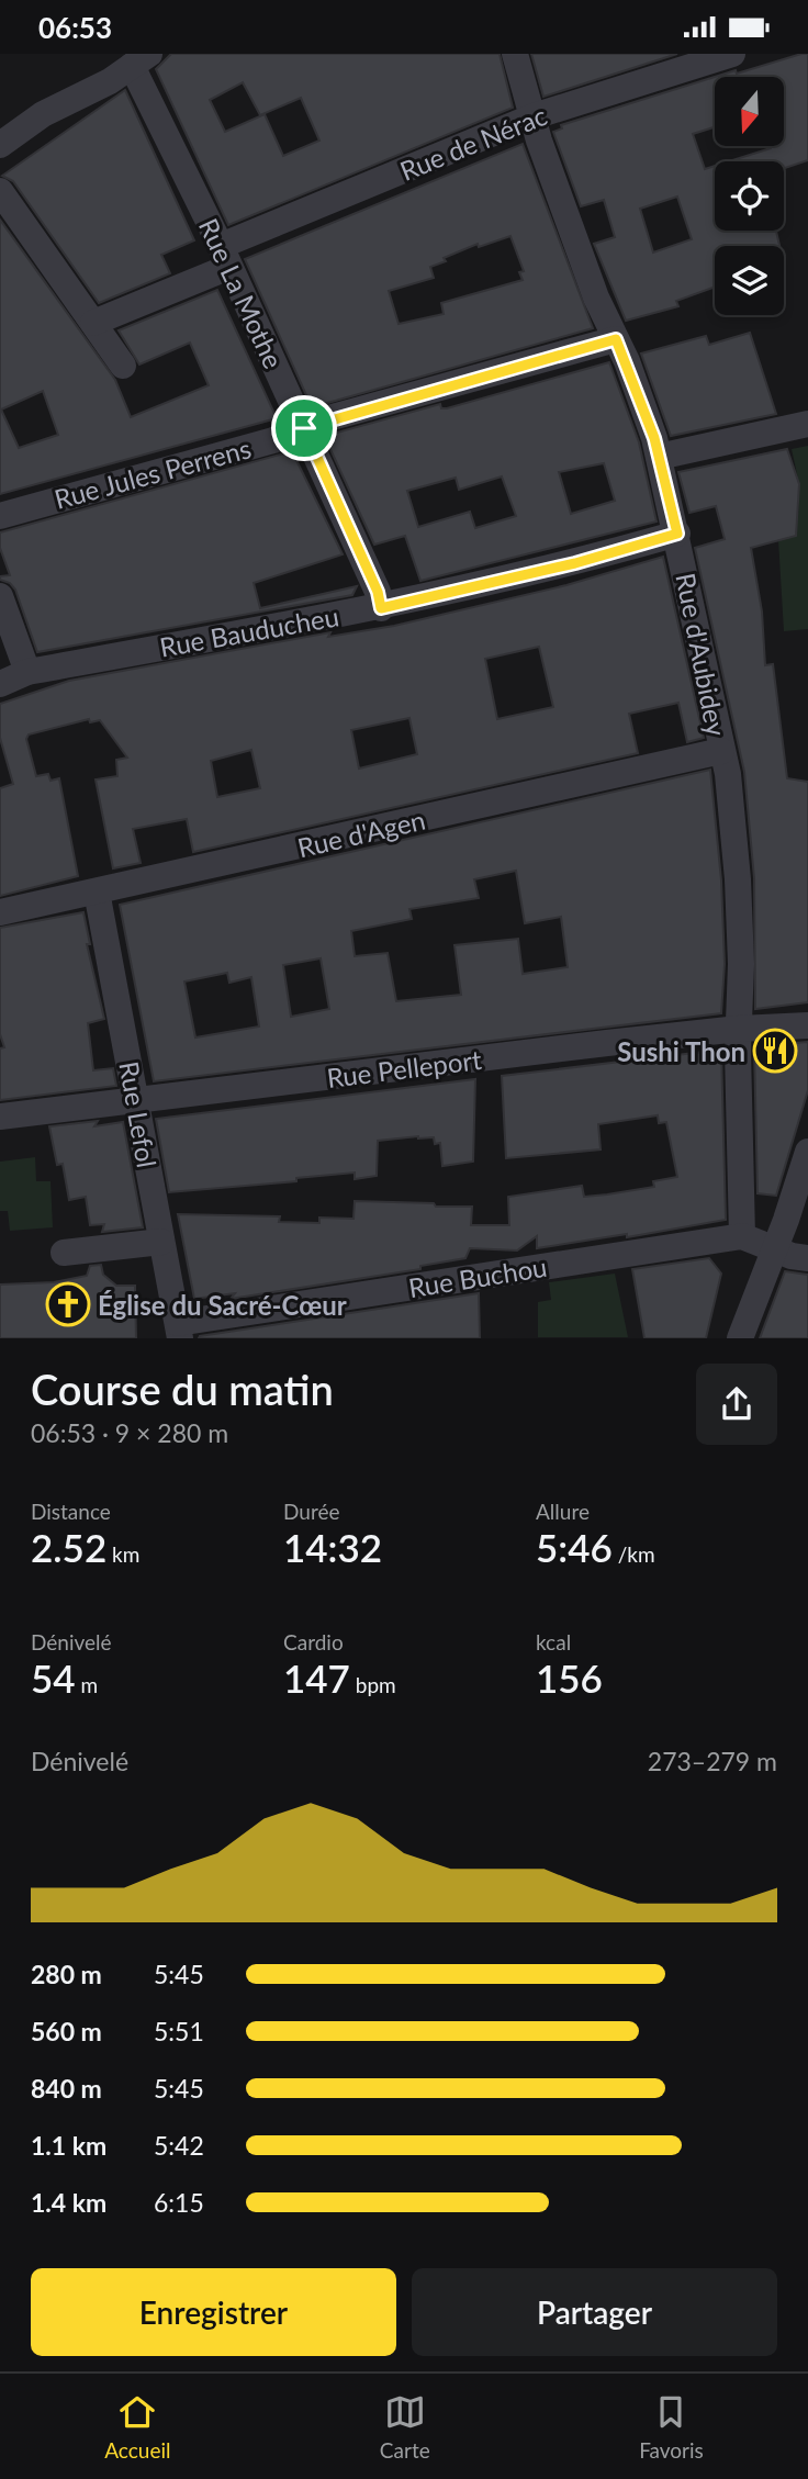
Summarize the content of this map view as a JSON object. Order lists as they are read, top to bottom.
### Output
{
  "streets": {
    "street": [
      "Rue de Nérac",
      "Rue La Mothe",
      "Rue Jules Perrens",
      "Rue Bauducheu",
      "Rue d'Aubidey",
      "Rue d'Agen",
      "Rue Pelleport",
      "Rue Lefol",
      "Rue Buchou"
    ]
  },
  "crossings": [
    ["Rue de Nérac", "Rue La Mothe"],
    ["Rue de Nérac", "Rue d'Aubidey"],
    ["Rue La Mothe", "Rue Jules Perrens"],
    ["Rue La Mothe", "Rue Bauducheu"],
    ["Rue Jules Perrens", "Rue d'Aubidey"],
    ["Rue Bauducheu", "Rue d'Aubidey"],
    ["Rue d'Aubidey", "Rue d'Agen"],
    ["Rue d'Aubidey", "Rue Pelleport"],
    ["Rue d'Aubidey", "Rue Buchou"],
    ["Rue d'Agen", "Rue Lefol"],
    ["Rue Pelleport", "Rue Lefol"],
    ["Rue Lefol", "Rue Buchou"]
  ],
  "places": {
    "restaurant": ["Sushi Thon"],
    "church": ["Église du Sacré-Cœur"]
  },
  "north": "bottom",
  "page": {
    "status": "06:53",
    "heading": ["Course du matin", "06:53 · 9 × 280 m"],
    "stats": [
      ["Distance", "2.52 km"],
      ["Durée", "14:32"],
      ["Allure", "5:46 /km"],
      ["Dénivelé", "54 m"],
      ["Cardio", "147 bpm"],
      ["kcal", "156"]
    ],
    "chart": ["Dénivelé", "273–279 m"],
    "list": [
      {
        "name": "280 m",
        "note": "5:45"
      },
      {
        "name": "560 m",
        "note": "5:51"
      },
      {
        "name": "840 m",
        "note": "5:45"
      },
      {
        "name": "1.1 km",
        "note": "5:42"
      },
      {
        "name": "1.4 km",
        "note": "6:15"
      }
    ],
    "buttons": ["Enregistrer", "Partager"],
    "tabs": ["Accueil", "Carte", "Favoris"]
  }
}
